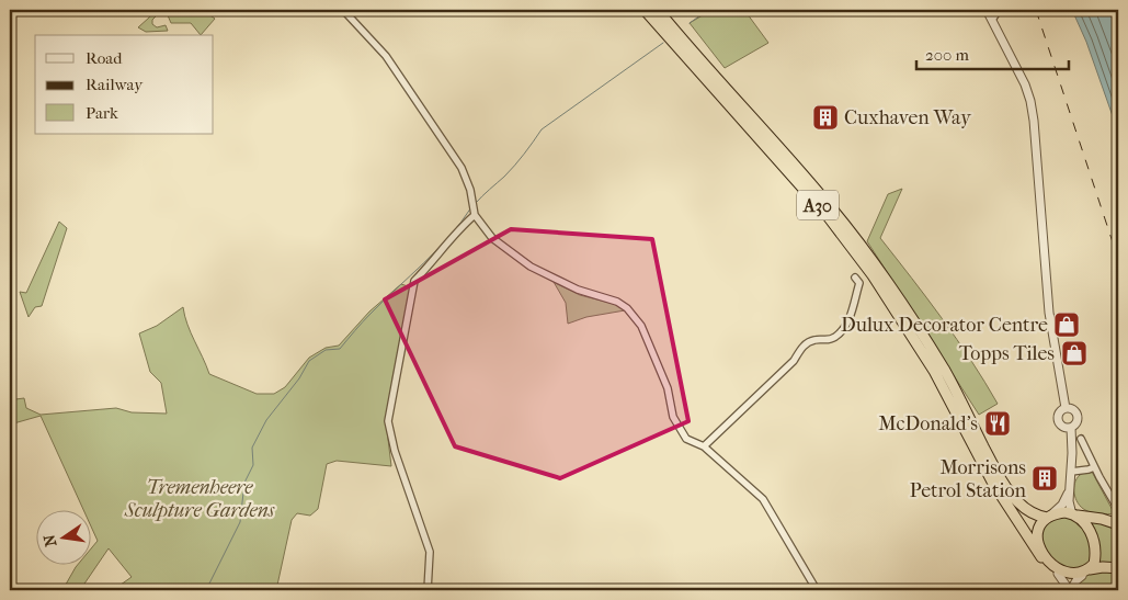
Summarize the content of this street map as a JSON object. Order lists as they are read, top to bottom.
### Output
{
  "streets": {
    "highway": ["A30"]
  },
  "parks": ["Tremenheere Sculpture Gardens"],
  "places": {
    "building": ["Cuxhaven Way", "Morrisons Petrol Station"],
    "shop": ["Dulux Decorator Centre", "Topps Tiles"],
    "restaurant": ["McDonald's"]
  },
  "legend": ["Road", "Railway", "Park"],
  "scale_bar": "200 m",
  "north": "left"
}
